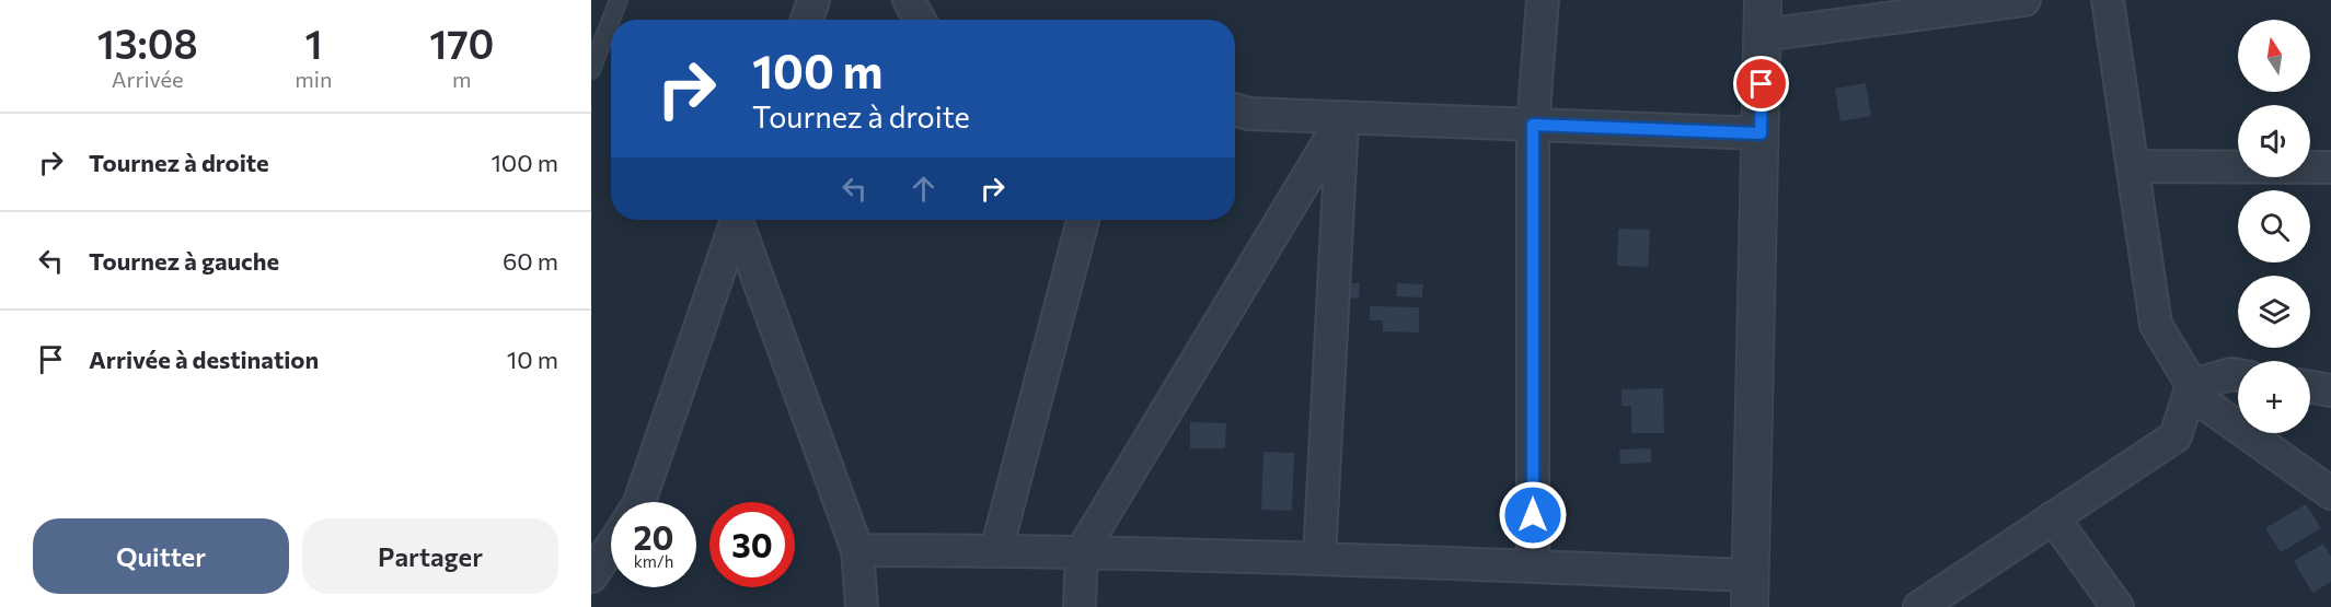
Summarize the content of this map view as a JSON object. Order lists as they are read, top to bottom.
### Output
{
  "north": "top",
  "page": {
    "eta": [
      "13:08",
      "Arrivée",
      "1",
      "min",
      "170",
      "m"
    ],
    "map_buttons": "+",
    "turn": ["100 m", "Tournez à droite"],
    "list": [
      {
        "name": "Tournez à droite",
        "value": "100 m"
      },
      {
        "name": "Tournez à gauche",
        "value": "60 m"
      },
      {
        "name": "Arrivée à destination",
        "value": "10 m"
      }
    ],
    "speed": "20 km/h",
    "limit": "30",
    "buttons": ["Quitter", "Partager"]
  }
}
